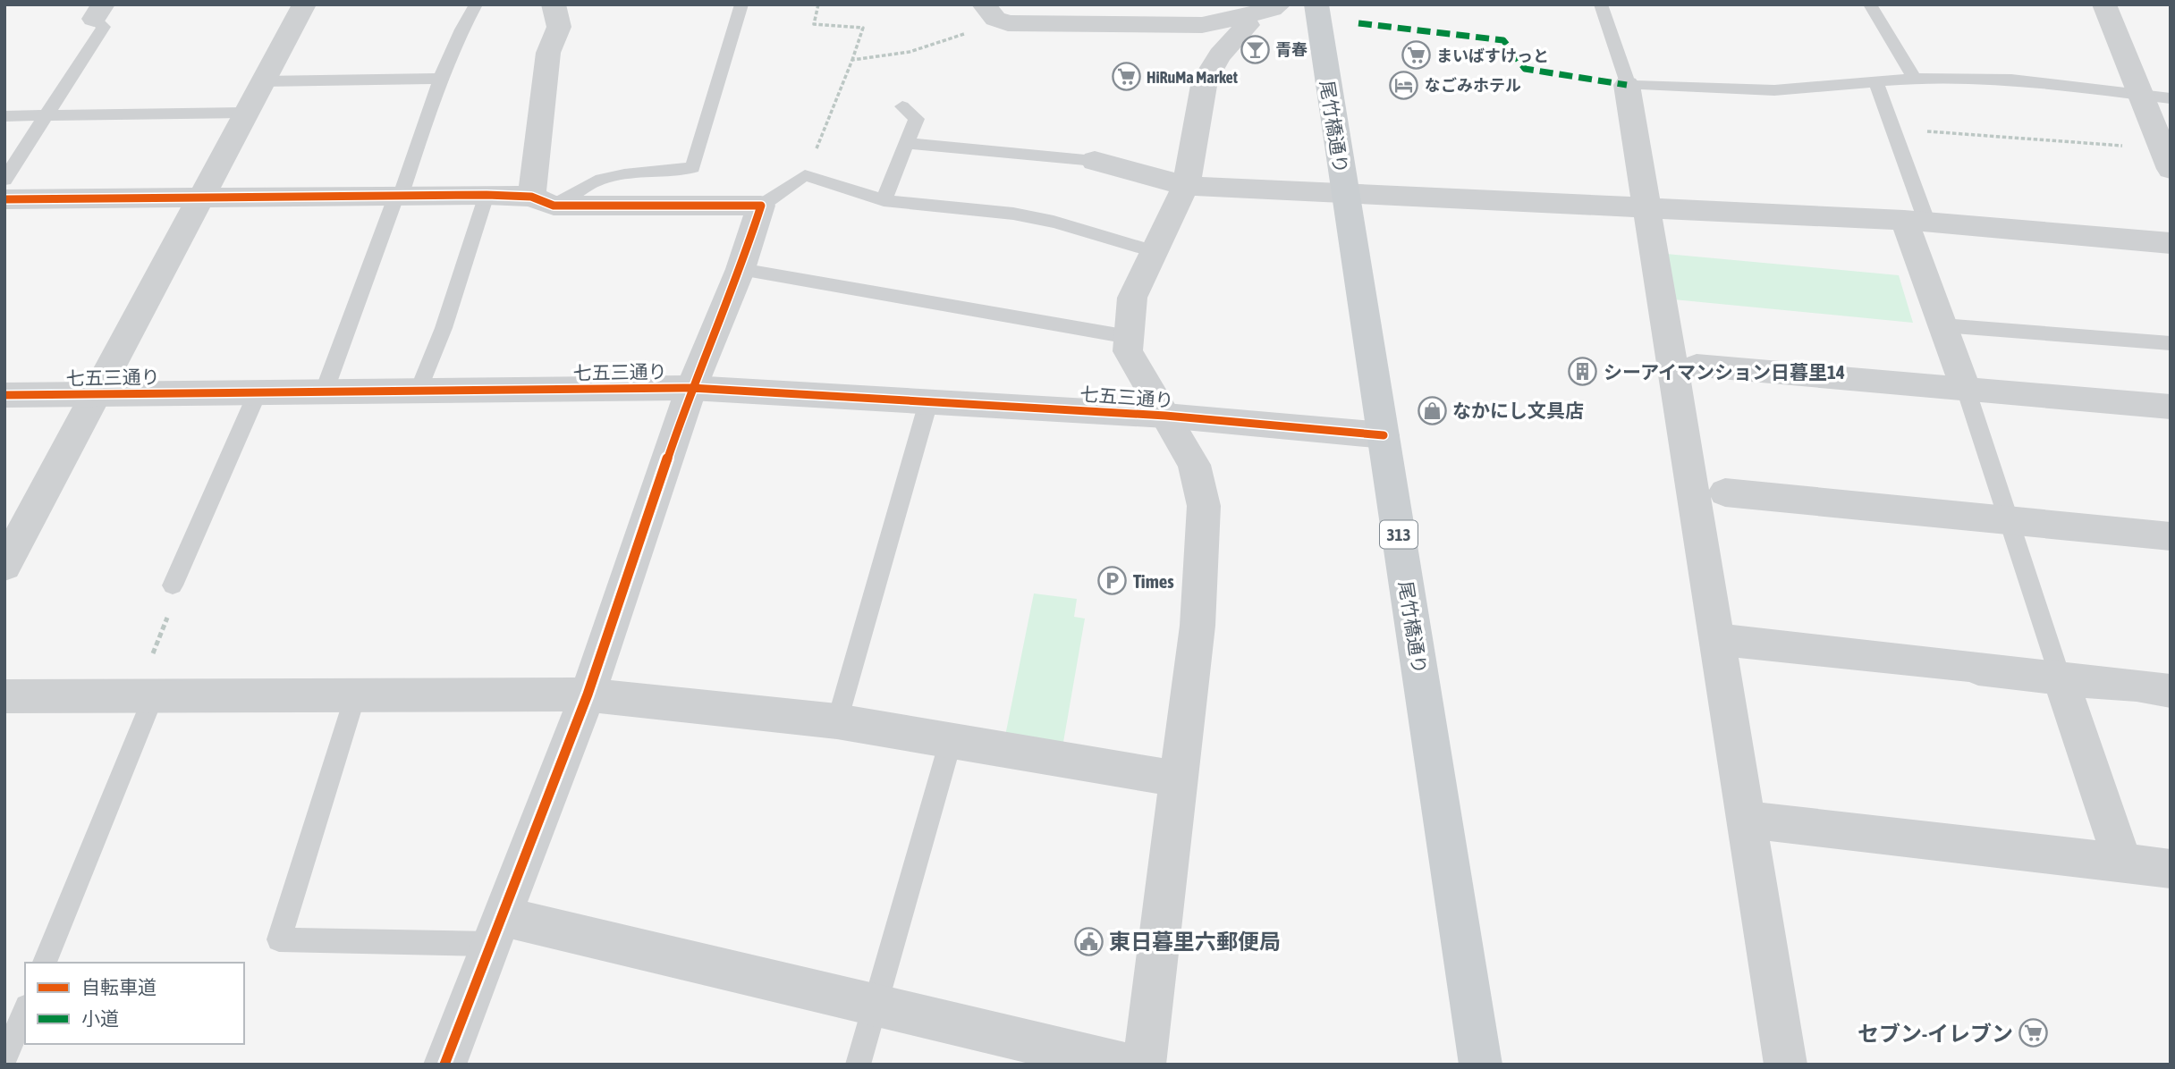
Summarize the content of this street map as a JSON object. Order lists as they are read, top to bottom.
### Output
{
  "streets": {
    "main road": ["尾竹橋通り", "313"],
    "street": ["七五三通り"]
  },
  "crossings": [
    ["尾竹橋通り", "七五三通り"]
  ],
  "places": {
    "bar": ["青春"],
    "supermarket": ["まいばすけっと", "HiRuMa Market", "セブン-イレブン"],
    "hotel": ["なごみホテル"],
    "building": ["シーアイマンション日暮里14"],
    "shop": ["なかにし文具店"],
    "parking": ["Times"],
    "public building": ["東日暮里六郵便局"]
  },
  "legend": ["自転車道", "小道"]
}
